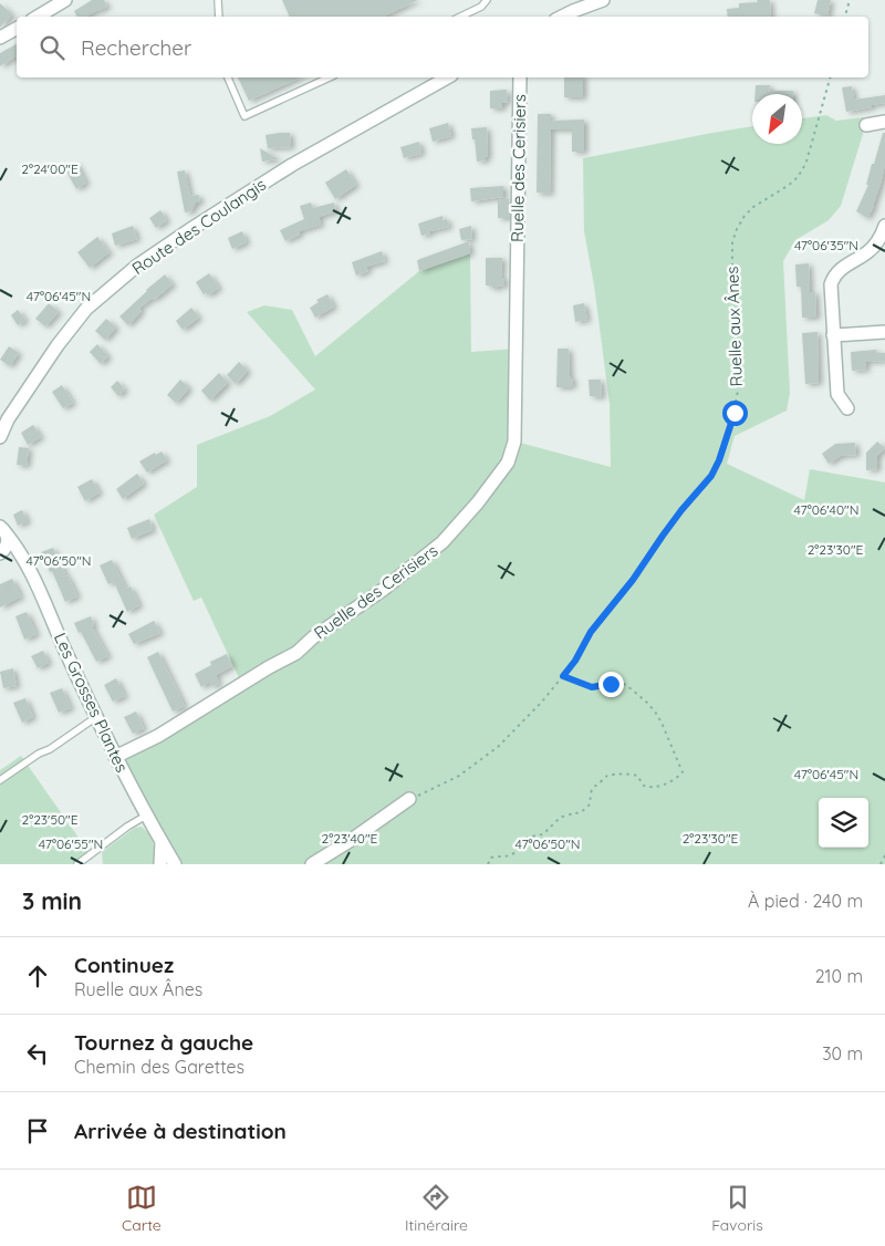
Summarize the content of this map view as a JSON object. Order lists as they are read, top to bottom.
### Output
{
  "streets": {
    "street": ["Ruelle des Cerisiers", "Route des Coulangis", "Les Grosses Plantes"],
    "path": ["Ruelle aux Ânes"]
  },
  "crossings": [
    ["Ruelle des Cerisiers", "Les Grosses Plantes"]
  ],
  "north": "bottom left",
  "page": {
    "search": "Rechercher",
    "heading": ["3 min", "À pied · 240 m"],
    "list": [
      ["Continuez", "Ruelle aux Ânes", "210 m"],
      ["Tournez à gauche", "Chemin des Garettes", "30 m"],
      "Arrivée à destination"
    ],
    "nav": ["Carte", "Itinéraire", "Favoris"]
  },
  "coordinates": [
    "2°24'00\"E",
    "47°06'35\"N",
    "47°06'45\"N",
    "47°06'40\"N",
    "2°23'30\"E",
    "47°06'50\"N",
    "2°23'50\"E",
    "2°23'40\"E",
    "47°06'55\"N"
  ]
}
